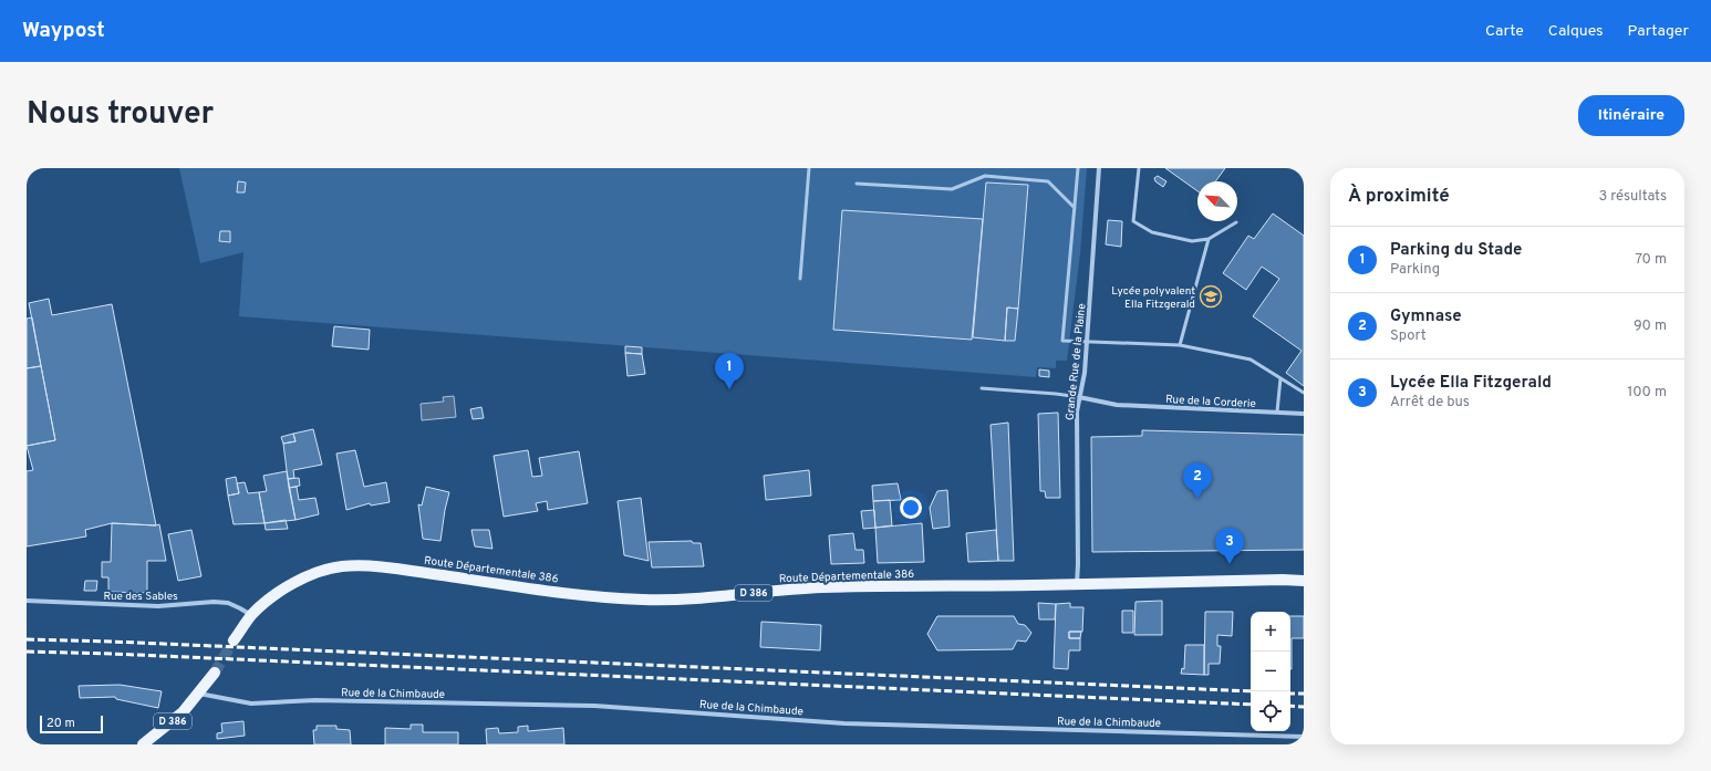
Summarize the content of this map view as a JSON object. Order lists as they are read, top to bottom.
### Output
{
  "streets": {
    "main road": ["Route Départementale 386", "D 386"],
    "street": [
      "Grande Rue de la Plaine",
      "Rue de la Corderie",
      "Rue des Sables",
      "Rue de la Chimbaude"
    ]
  },
  "crossings": [
    ["Grande Rue de la Plaine", "Rue de la Corderie"],
    ["Grande Rue de la Plaine", "Route Départementale 386"],
    ["Route Départementale 386", "Rue des Sables"],
    ["D 386", "Rue de la Chimbaude"]
  ],
  "places": {
    "school or university": ["Lycée polyvalent Ella Fitzgerald"]
  },
  "scale_bar": "20 m",
  "north": "top left",
  "page": {
    "header": "Waypost",
    "nav": ["Carte", "Calques", "Partager"],
    "title": "Nous trouver",
    "buttons": "Itinéraire",
    "heading": ["À proximité", "3 résultats"],
    "list": [
      {
        "mark": "1",
        "name": "Parking du Stade",
        "note": "Parking",
        "value": "70 m"
      },
      {
        "mark": "2",
        "name": "Gymnase",
        "note": "Sport",
        "value": "90 m"
      },
      {
        "mark": "3",
        "name": "Lycée Ella Fitzgerald",
        "note": "Arrêt de bus",
        "value": "100 m"
      }
    ],
    "pins": ["1", "2", "3"],
    "map_buttons": ["+", "−"],
    "scale": "20 m"
  }
}
